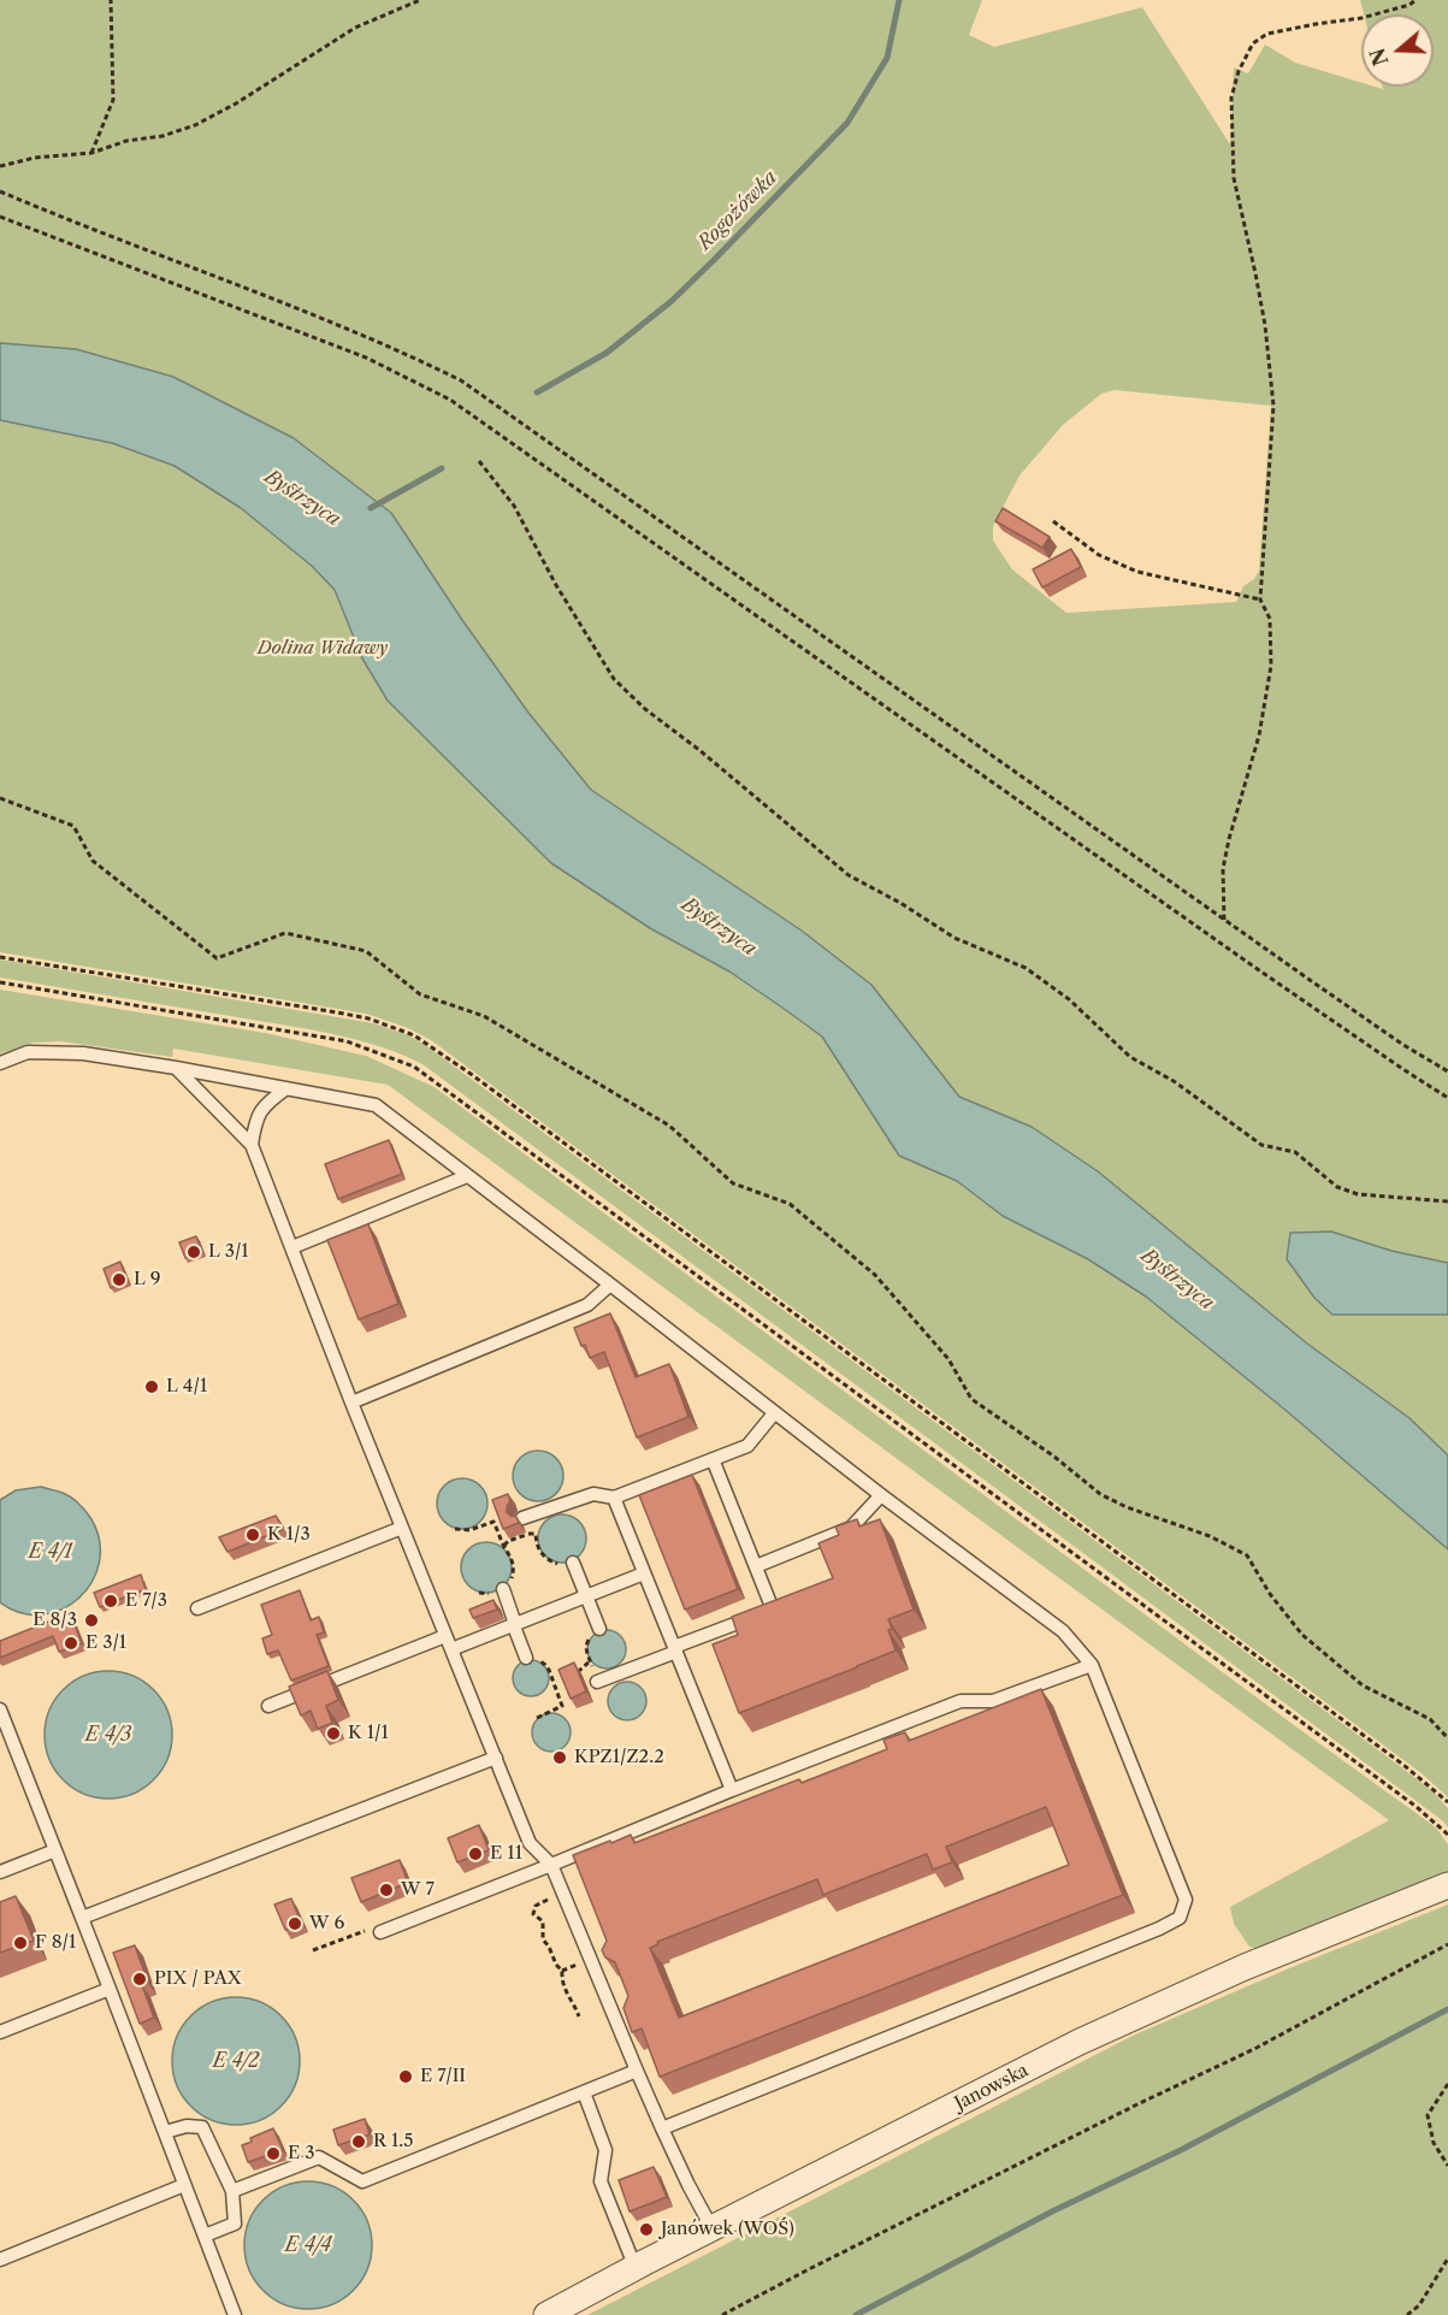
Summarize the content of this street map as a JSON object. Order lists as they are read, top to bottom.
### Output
{
  "streets": {
    "street": ["Janowska"]
  },
  "water": [
    "Rogożówka",
    "Bystrzyca",
    "E 4/1",
    "E 4/3",
    "E 4/2",
    "E 4/4"
  ],
  "parks": ["Dolina Widawy"],
  "places": [
    "L 3/1",
    "L 9",
    "L 4/1",
    "K 1/3",
    "E 7/3",
    "E 8/3",
    "E 3/1",
    "K 1/1",
    "KPZ1/Z2.2",
    "E 11",
    "W 7",
    "W 6",
    "F 8/1",
    "PIX / PAX",
    "E 7/II",
    "R 1.5",
    "E 3",
    "Janówek (WOŚ)"
  ],
  "north": "left"
}
